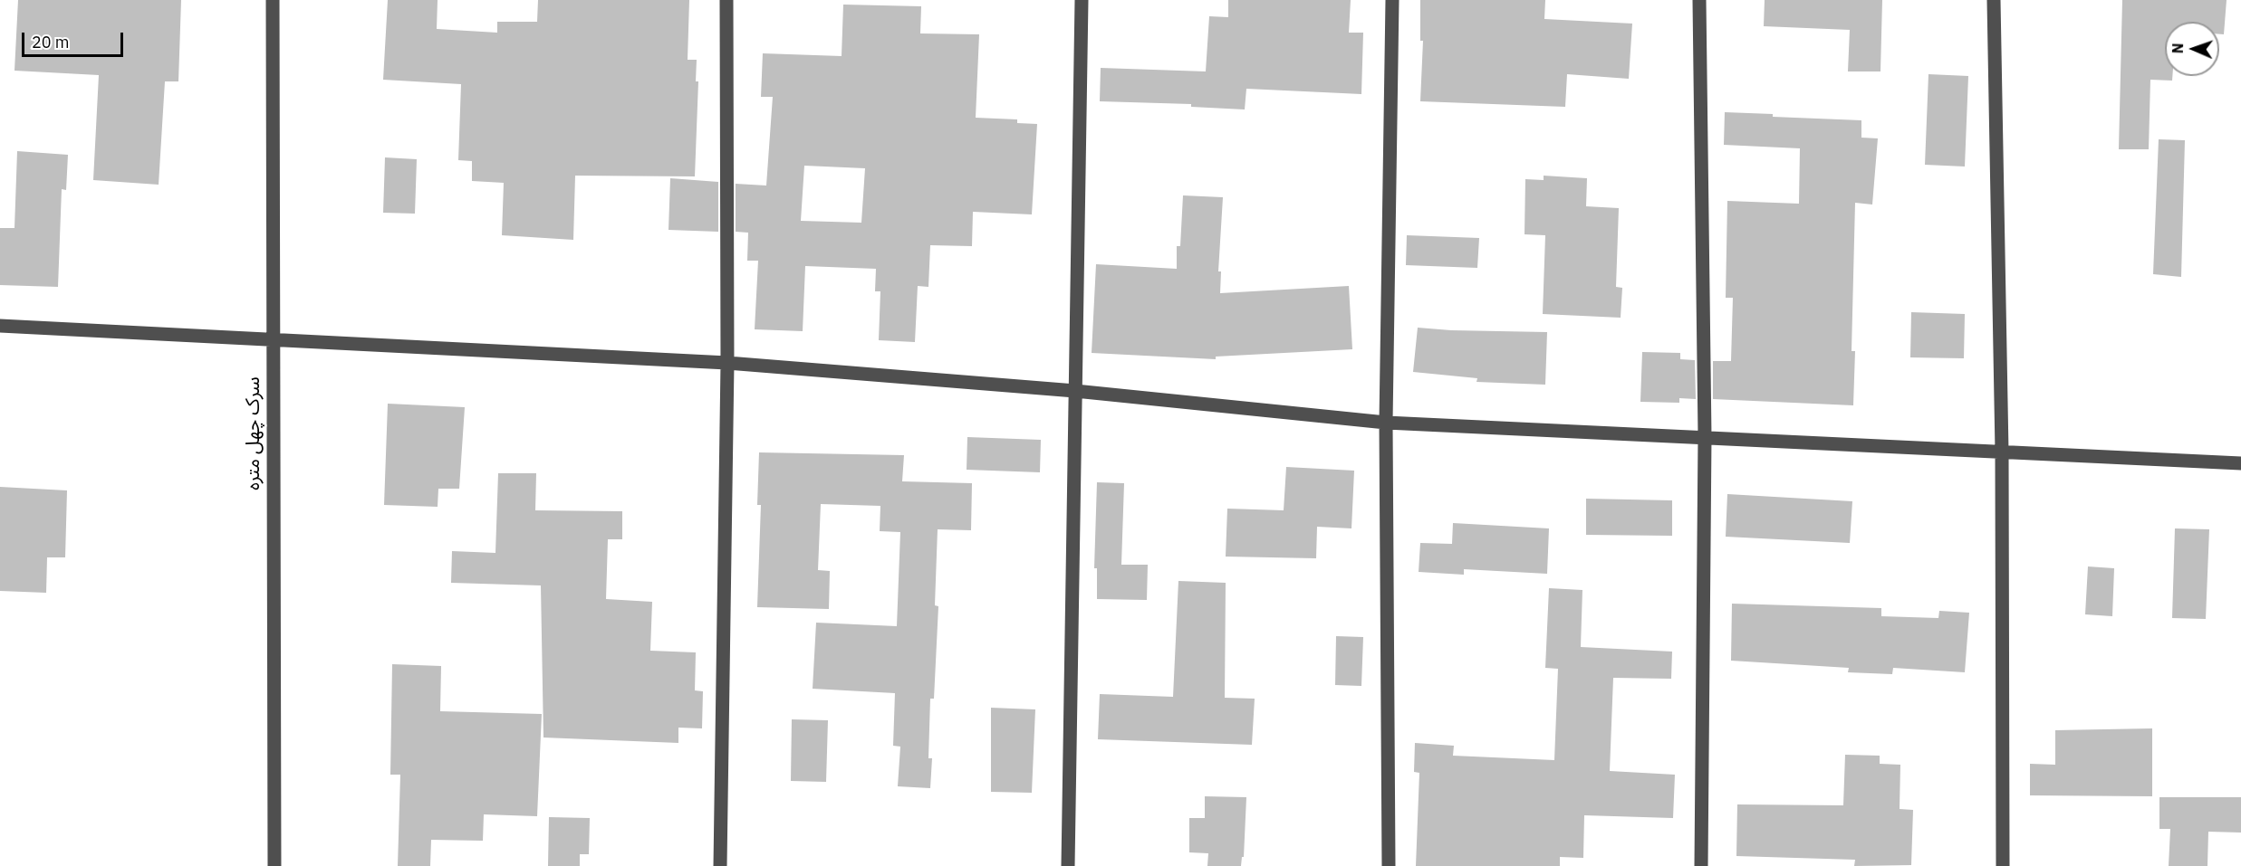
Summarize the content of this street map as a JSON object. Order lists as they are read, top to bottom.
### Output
{
  "streets": {
    "street": ["سرک چهل متره"]
  },
  "scale_bar": "20 m",
  "north": "left"
}
